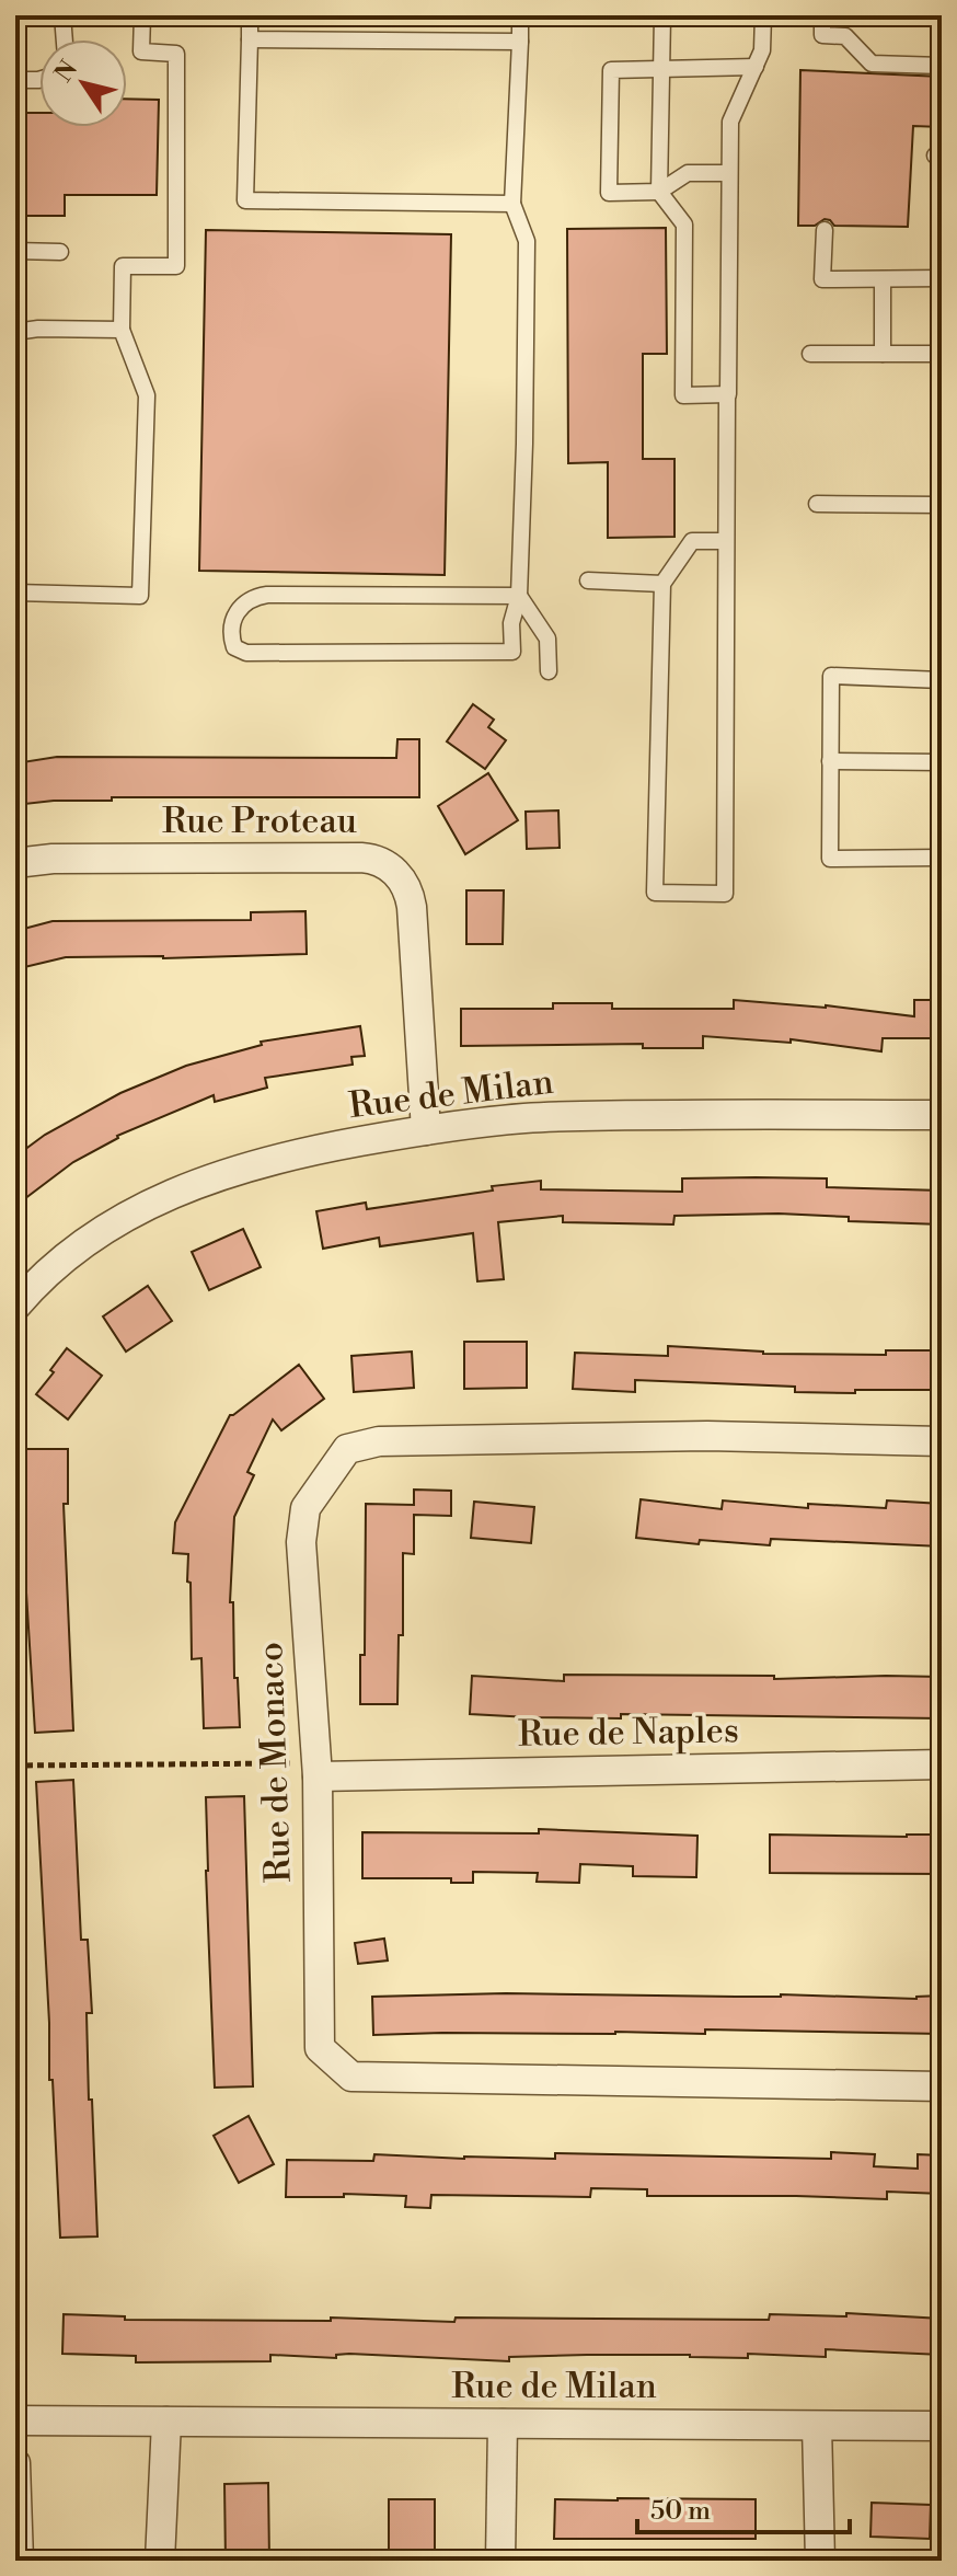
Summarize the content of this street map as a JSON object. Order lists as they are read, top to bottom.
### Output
{
  "streets": {
    "street": [
      "Rue Proteau",
      "Rue de Milan",
      "Rue de Naples",
      "Rue de Monaco"
    ]
  },
  "crossings": [
    ["Rue Proteau", "Rue de Milan"],
    ["Rue de Naples", "Rue de Monaco"]
  ],
  "scale_bar": "50 m",
  "north": "top left"
}
